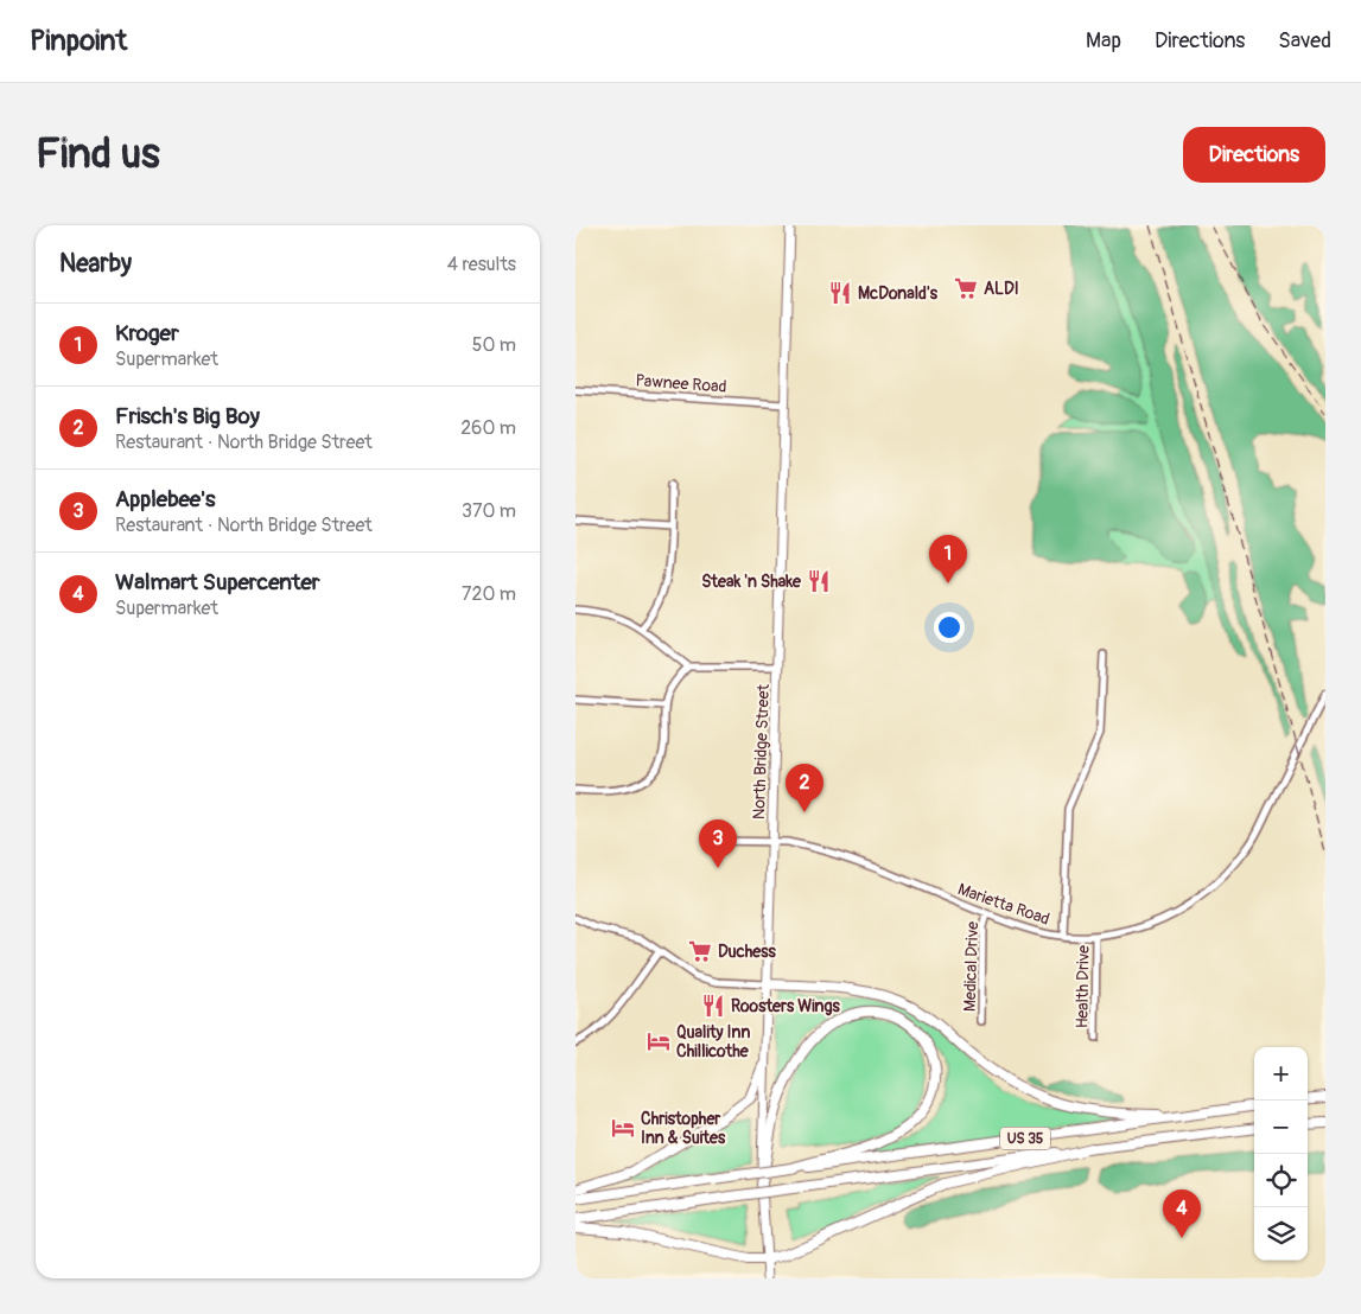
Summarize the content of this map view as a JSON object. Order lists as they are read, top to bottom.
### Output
{
  "streets": {
    "highway": ["US 35"],
    "main road": ["North Bridge Street"],
    "street": [
      "Pawnee Road",
      "Marietta Road",
      "Medical Drive",
      "Health Drive"
    ]
  },
  "crossings": [
    ["Pawnee Road", "North Bridge Street"],
    ["North Bridge Street", "Marietta Road"],
    ["Marietta Road", "Medical Drive"],
    ["Marietta Road", "Health Drive"]
  ],
  "places": {
    "supermarket": ["ALDI", "Duchess"],
    "restaurant": ["McDonald's", "Steak 'n Shake", "Roosters Wings"],
    "hotel": ["Quality Inn Chillicothe", "Christopher Inn & Suites"]
  },
  "page": {
    "header": "Pinpoint",
    "nav": ["Map", "Directions", "Saved"],
    "buttons": "Directions",
    "title": "Find us",
    "heading": ["Nearby", "4 results"],
    "list": [
      {
        "mark": "1",
        "name": "Kroger",
        "note": "Supermarket",
        "value": "50 m"
      },
      {
        "mark": "2",
        "name": "Frisch's Big Boy",
        "note": "Restaurant · North Bridge Street",
        "value": "260 m"
      },
      {
        "mark": "3",
        "name": "Applebee's",
        "note": "Restaurant · North Bridge Street",
        "value": "370 m"
      },
      {
        "mark": "4",
        "name": "Walmart Supercenter",
        "note": "Supermarket",
        "value": "720 m"
      }
    ],
    "pins": [
      "1",
      "2",
      "3",
      "4"
    ],
    "map_buttons": ["+", "−"]
  }
}
